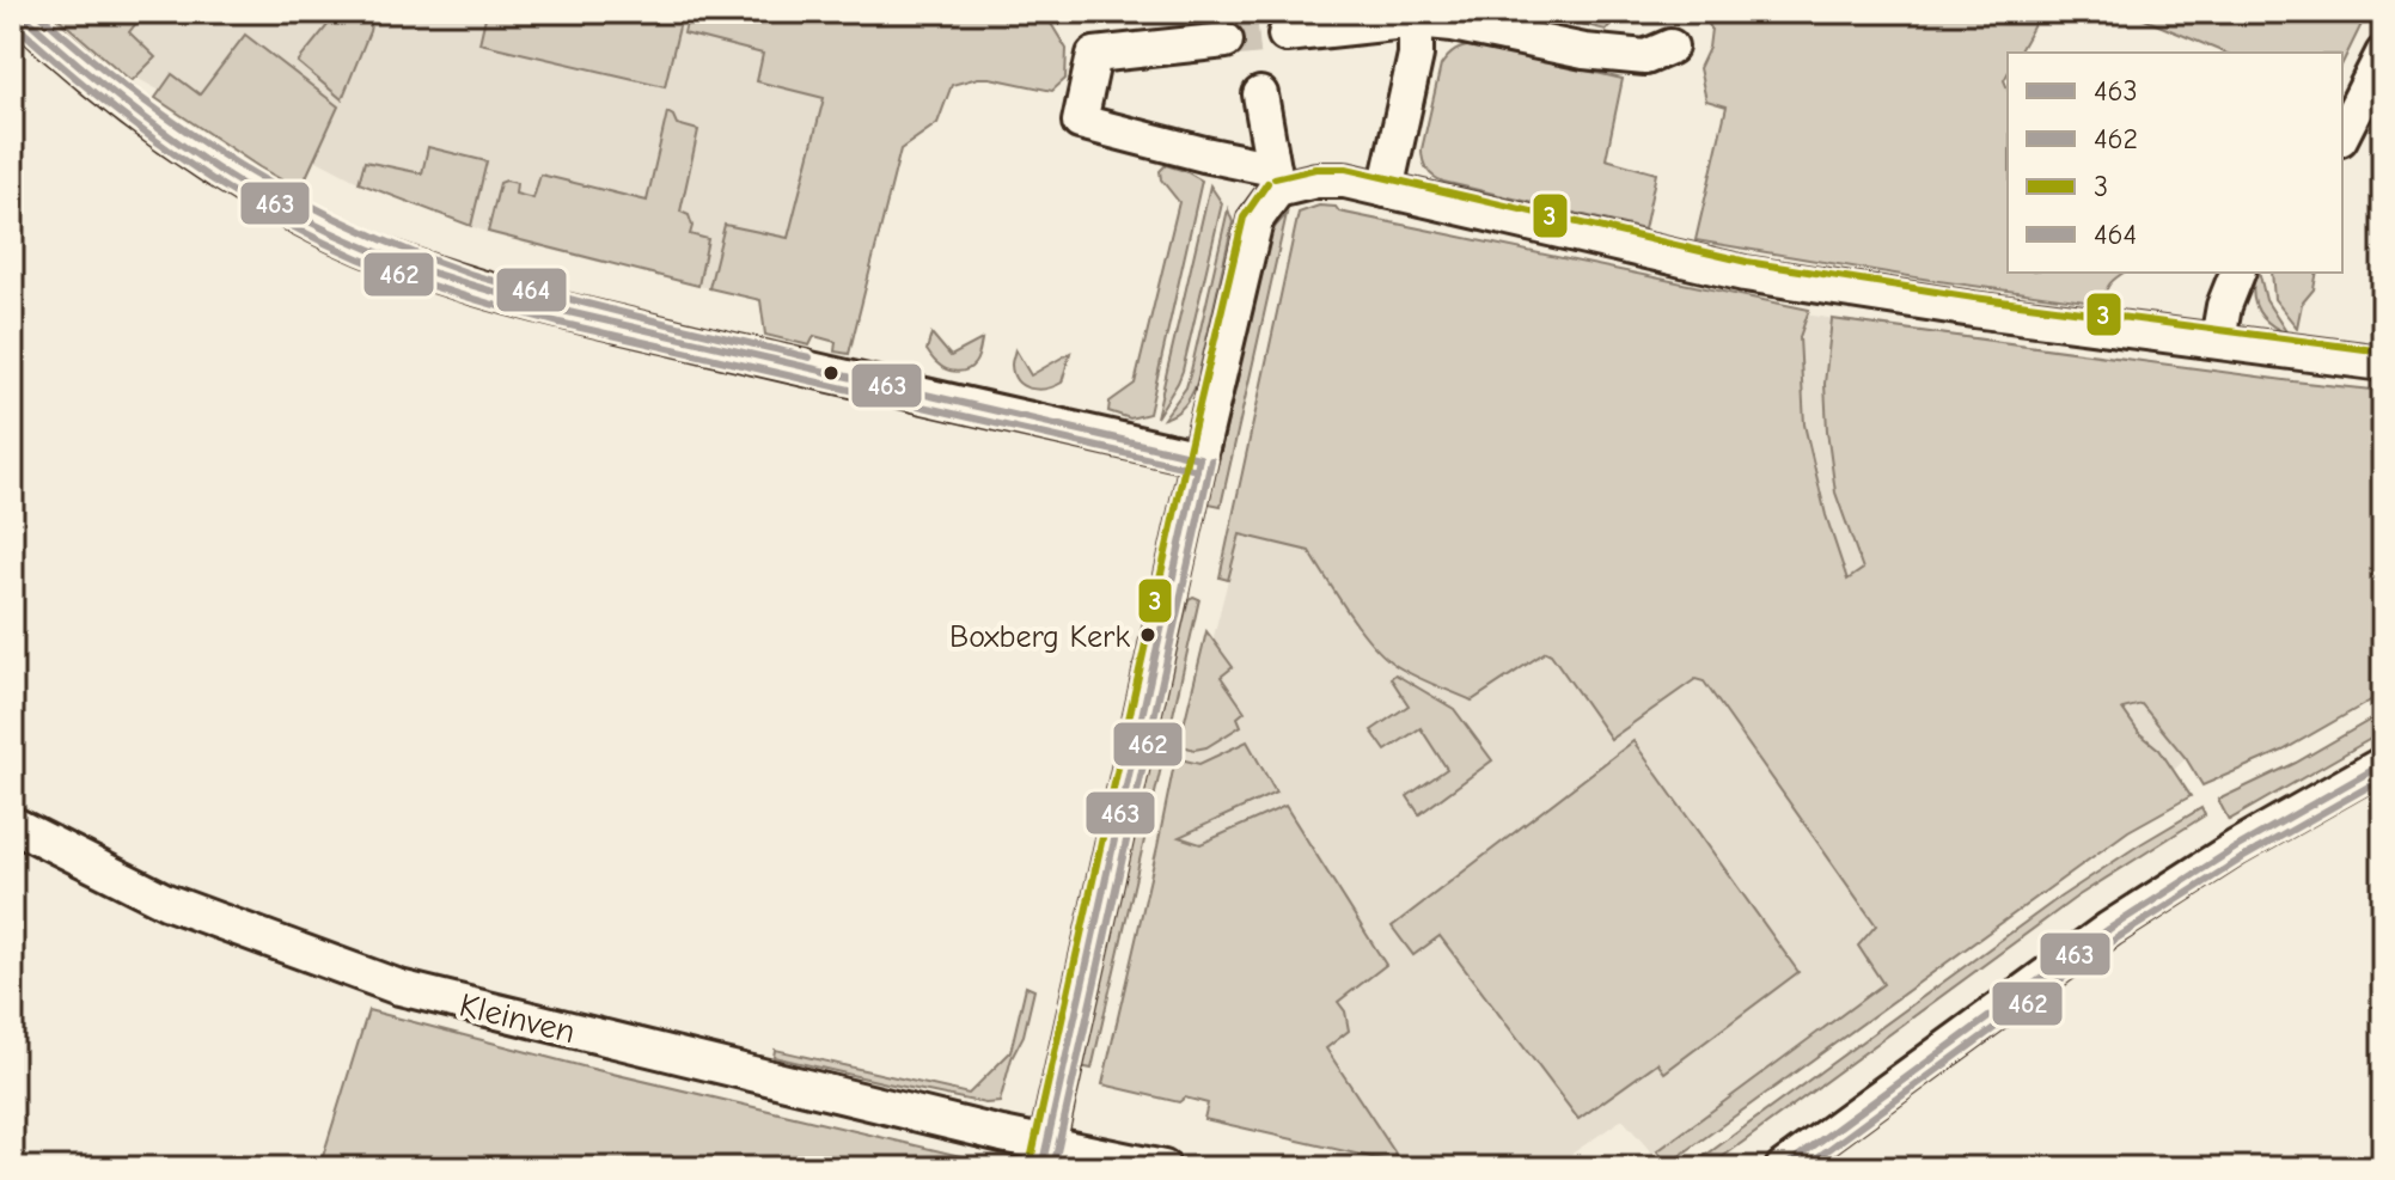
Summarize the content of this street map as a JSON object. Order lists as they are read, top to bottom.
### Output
{
  "streets": {
    "street": ["Kleinven"]
  },
  "places": ["Boxberg Kerk"],
  "lines": [
    "transit line 463",
    "transit line 464",
    "transit line 462",
    "transit line 3"
  ],
  "legend": [
    "463",
    "462",
    "3",
    "464"
  ]
}
